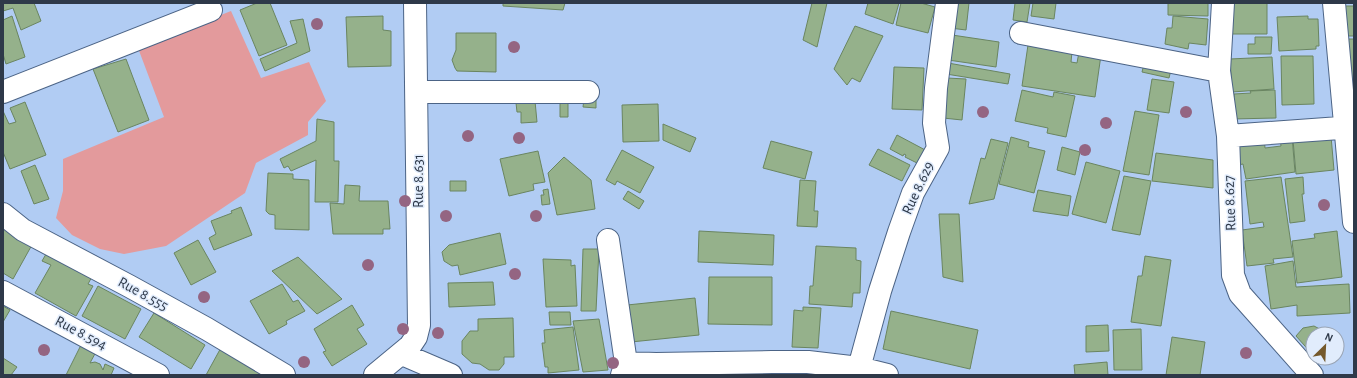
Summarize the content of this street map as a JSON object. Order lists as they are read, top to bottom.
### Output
{
  "streets": {
    "street": [
      "Rue 8.631",
      "Rue 8.629",
      "Rue 8.627",
      "Rue 8.555",
      "Rue 8.594"
    ]
  },
  "north": "top right"
}
